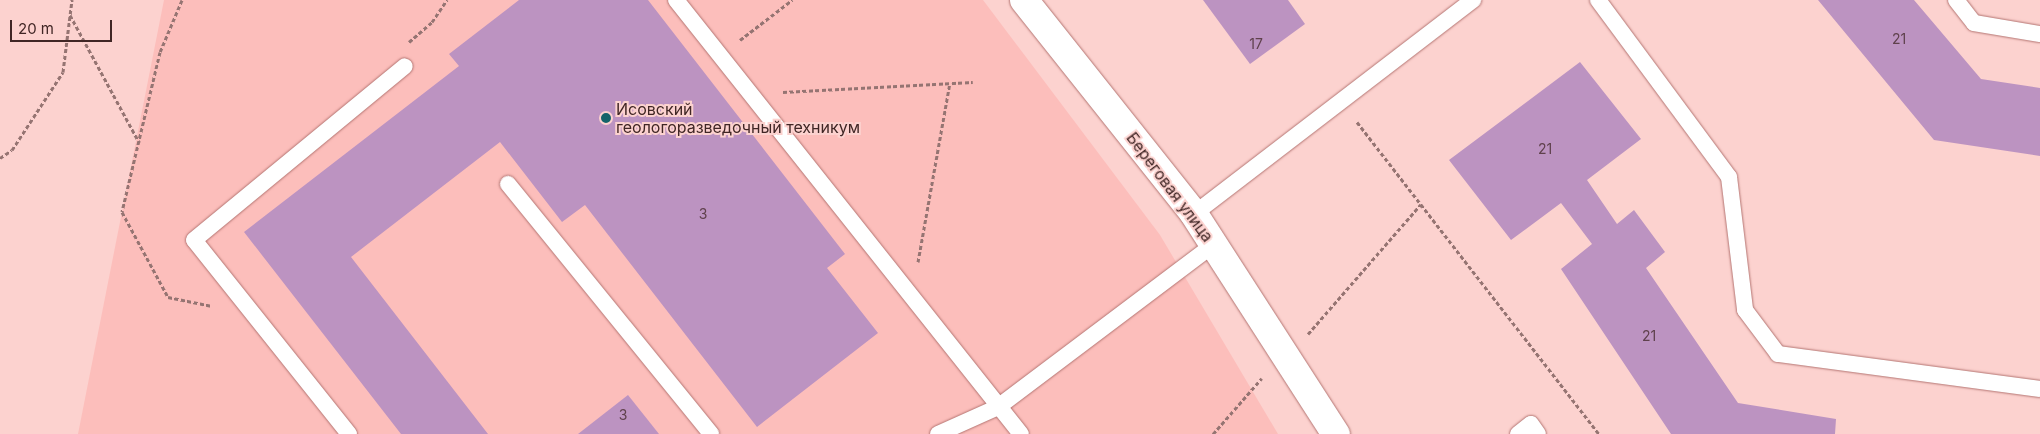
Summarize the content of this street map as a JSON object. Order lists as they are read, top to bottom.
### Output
{
  "streets": {
    "street": ["Береговая улица"]
  },
  "places": ["Исовский геологоразведочный техникум"],
  "house_numbers": [
    "21",
    "17",
    "21",
    "3",
    "21",
    "3"
  ],
  "scale_bar": "20 m"
}
